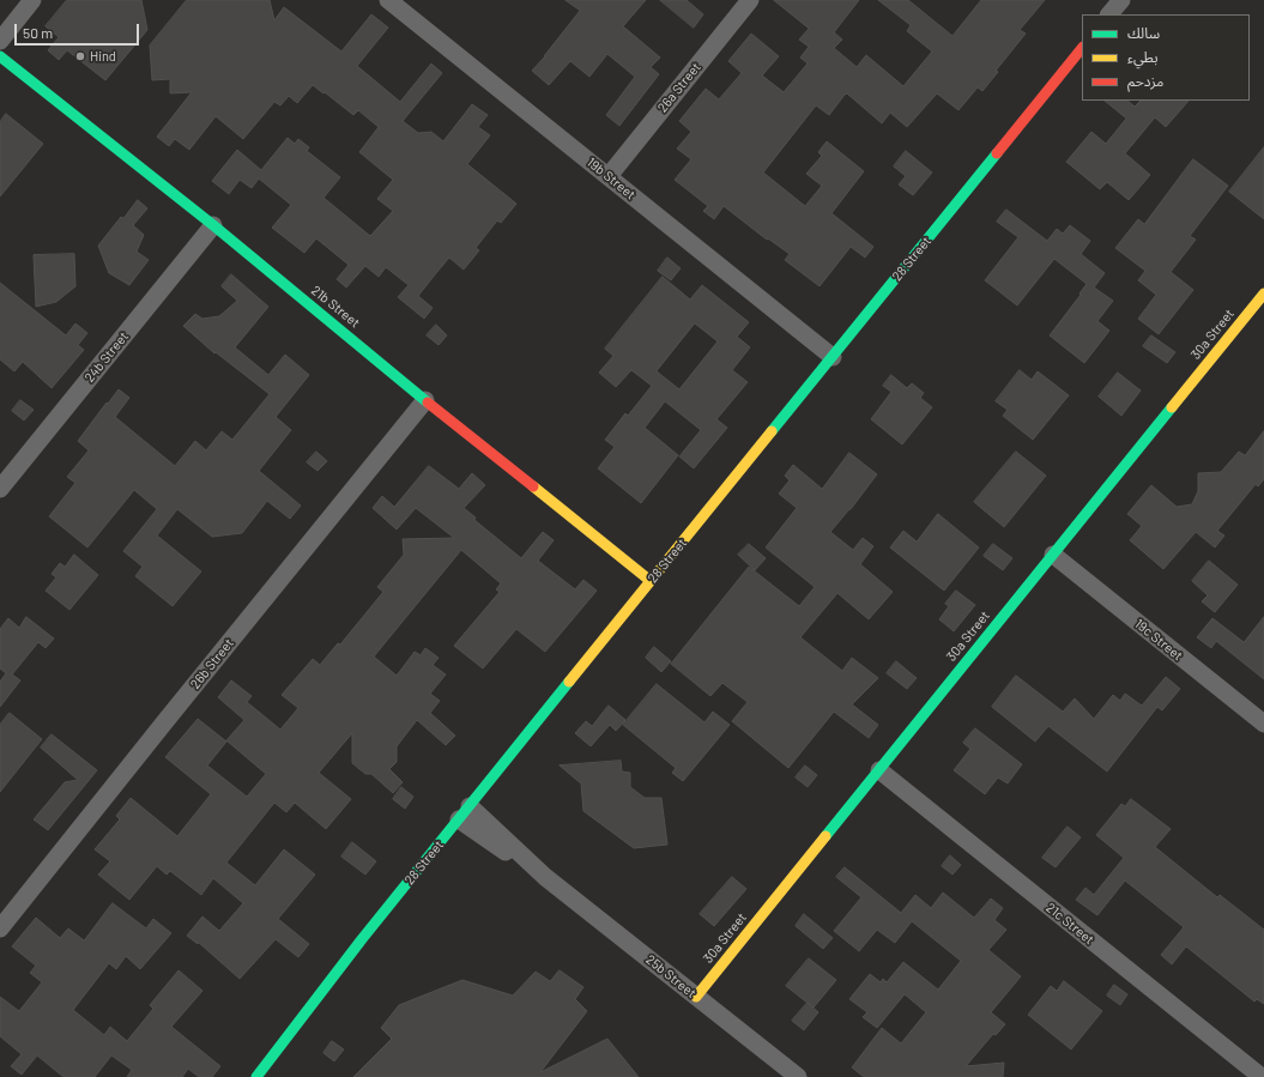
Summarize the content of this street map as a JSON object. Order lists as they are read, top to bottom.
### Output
{
  "streets": {
    "street": [
      "26a Street",
      "19b Street",
      "28 Street",
      "21b Street",
      "30a Street",
      "24b Street",
      "19c Street",
      "26b Street",
      "21c Street",
      "25b Street"
    ]
  },
  "crossings": [
    ["26a Street", "19b Street"],
    ["19b Street", "28 Street"],
    ["28 Street", "21b Street"],
    ["28 Street", "25b Street"],
    ["21b Street", "24b Street"],
    ["21b Street", "26b Street"],
    ["30a Street", "19c Street"],
    ["30a Street", "21c Street"],
    ["30a Street", "25b Street"]
  ],
  "places": ["Hind"],
  "legend": ["سالك", "بطيء", "مزدحم"],
  "scale_bar": "50 m"
}
